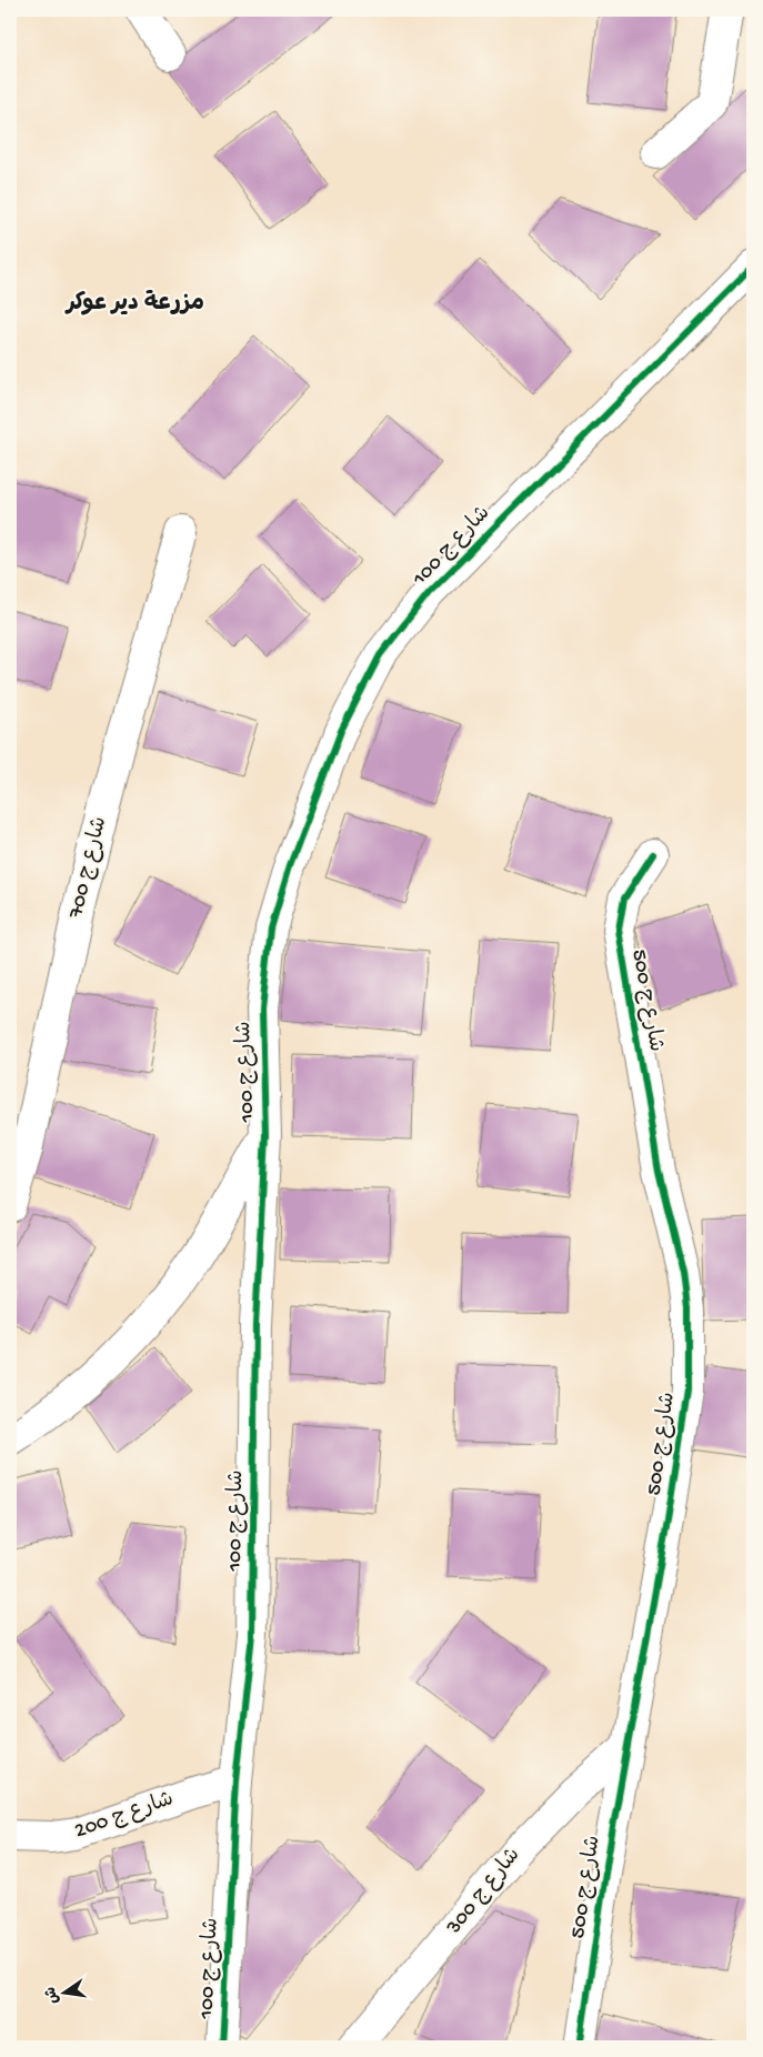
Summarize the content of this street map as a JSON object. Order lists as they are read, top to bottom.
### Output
{
  "streets": {
    "street": [
      "شارع ج 100",
      "شارع ج 700",
      "شارع ج 500",
      "شارع ج 200",
      "شارع ج 300"
    ]
  },
  "crossings": [
    ["شارع ج 100", "شارع ج 200"],
    ["شارع ج 500", "شارع ج 300"]
  ],
  "districts": ["مزرعة دير عوكر"],
  "north": "left"
}
